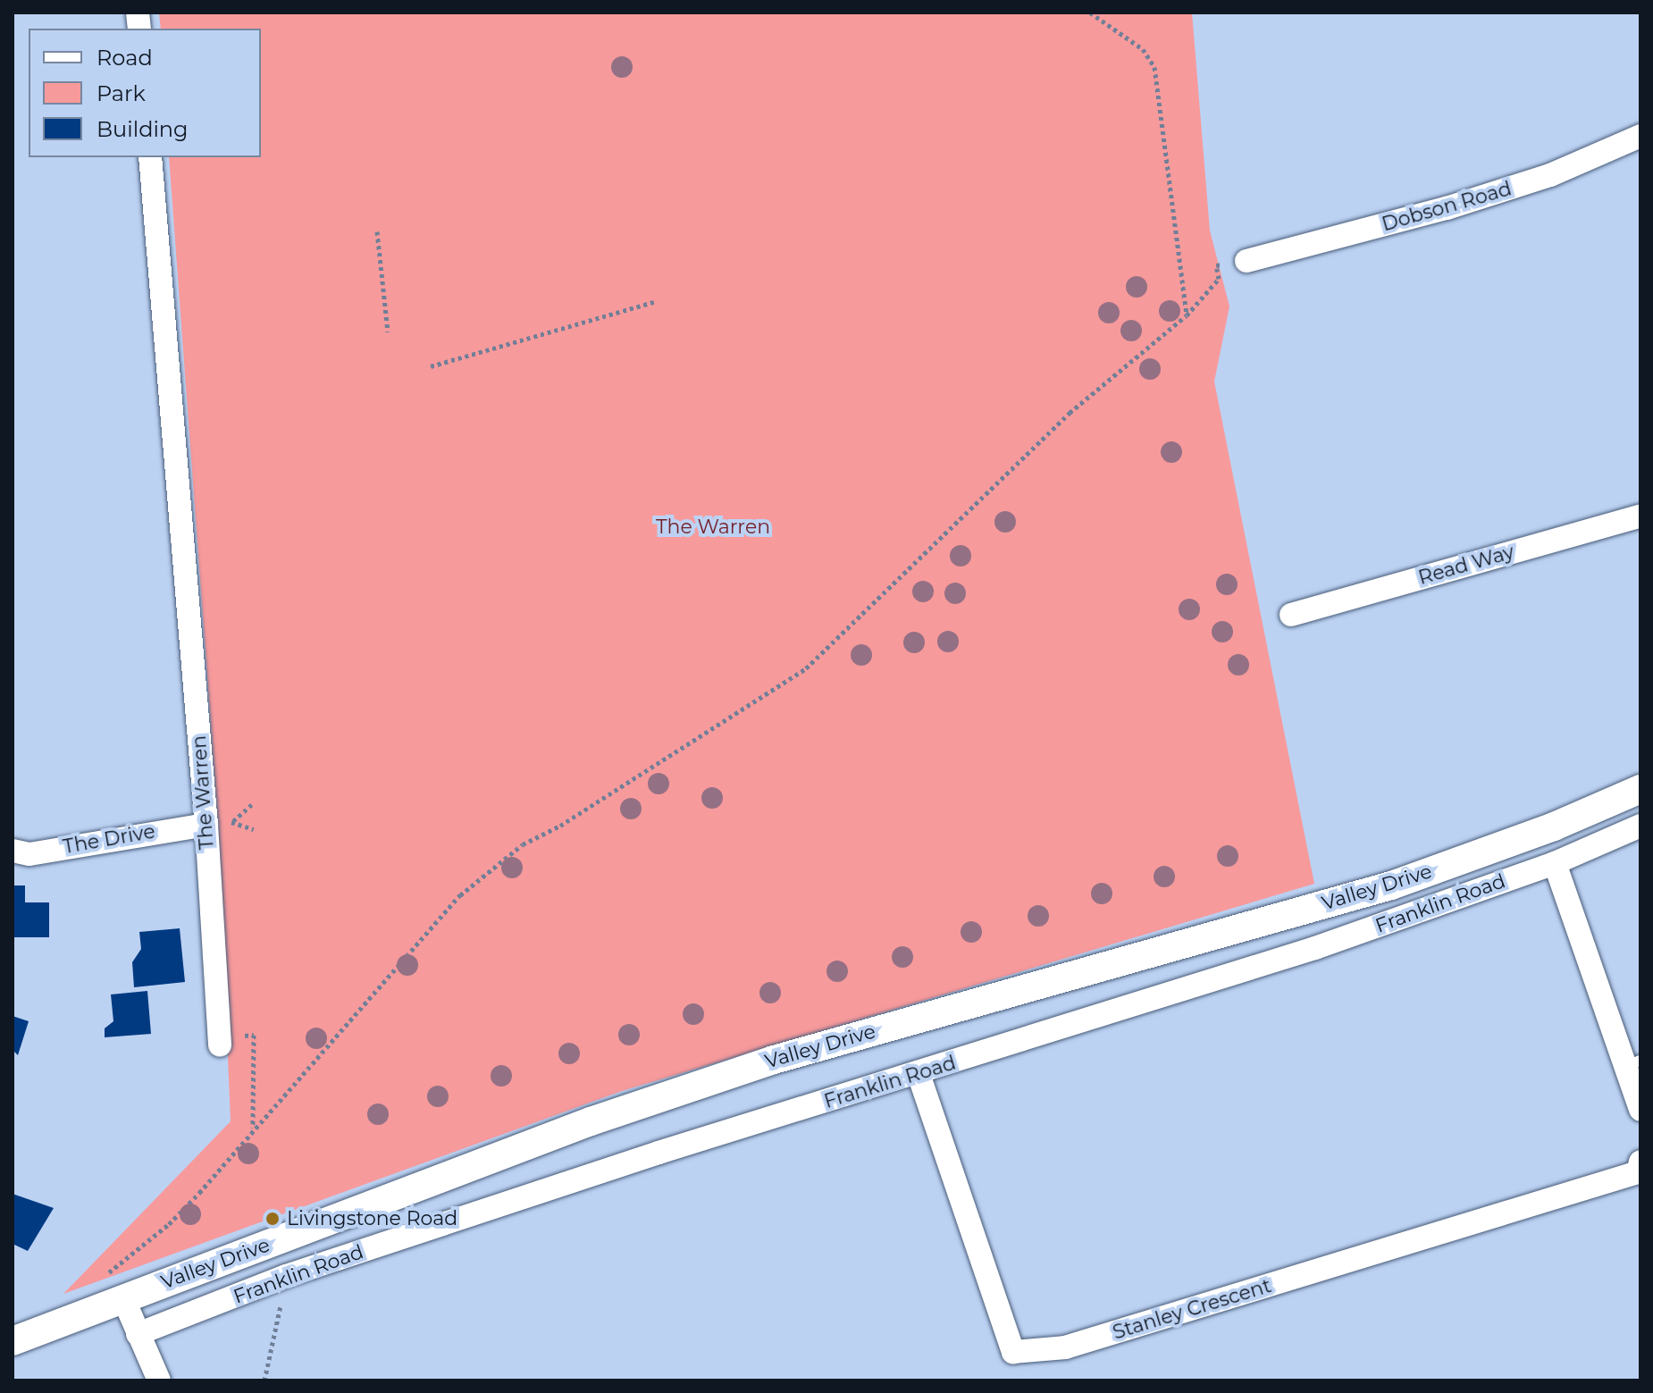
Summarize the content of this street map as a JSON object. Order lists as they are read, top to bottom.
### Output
{
  "streets": {
    "street": [
      "Dobson Road",
      "Read Way",
      "The Warren",
      "The Drive",
      "Valley Drive",
      "Franklin Road",
      "Stanley Crescent"
    ]
  },
  "crossings": [
    ["The Warren", "The Drive"],
    ["Franklin Road", "Stanley Crescent"]
  ],
  "parks": ["The Warren"],
  "places": ["Livingstone Road"],
  "legend": ["Road", "Park", "Building"]
}
